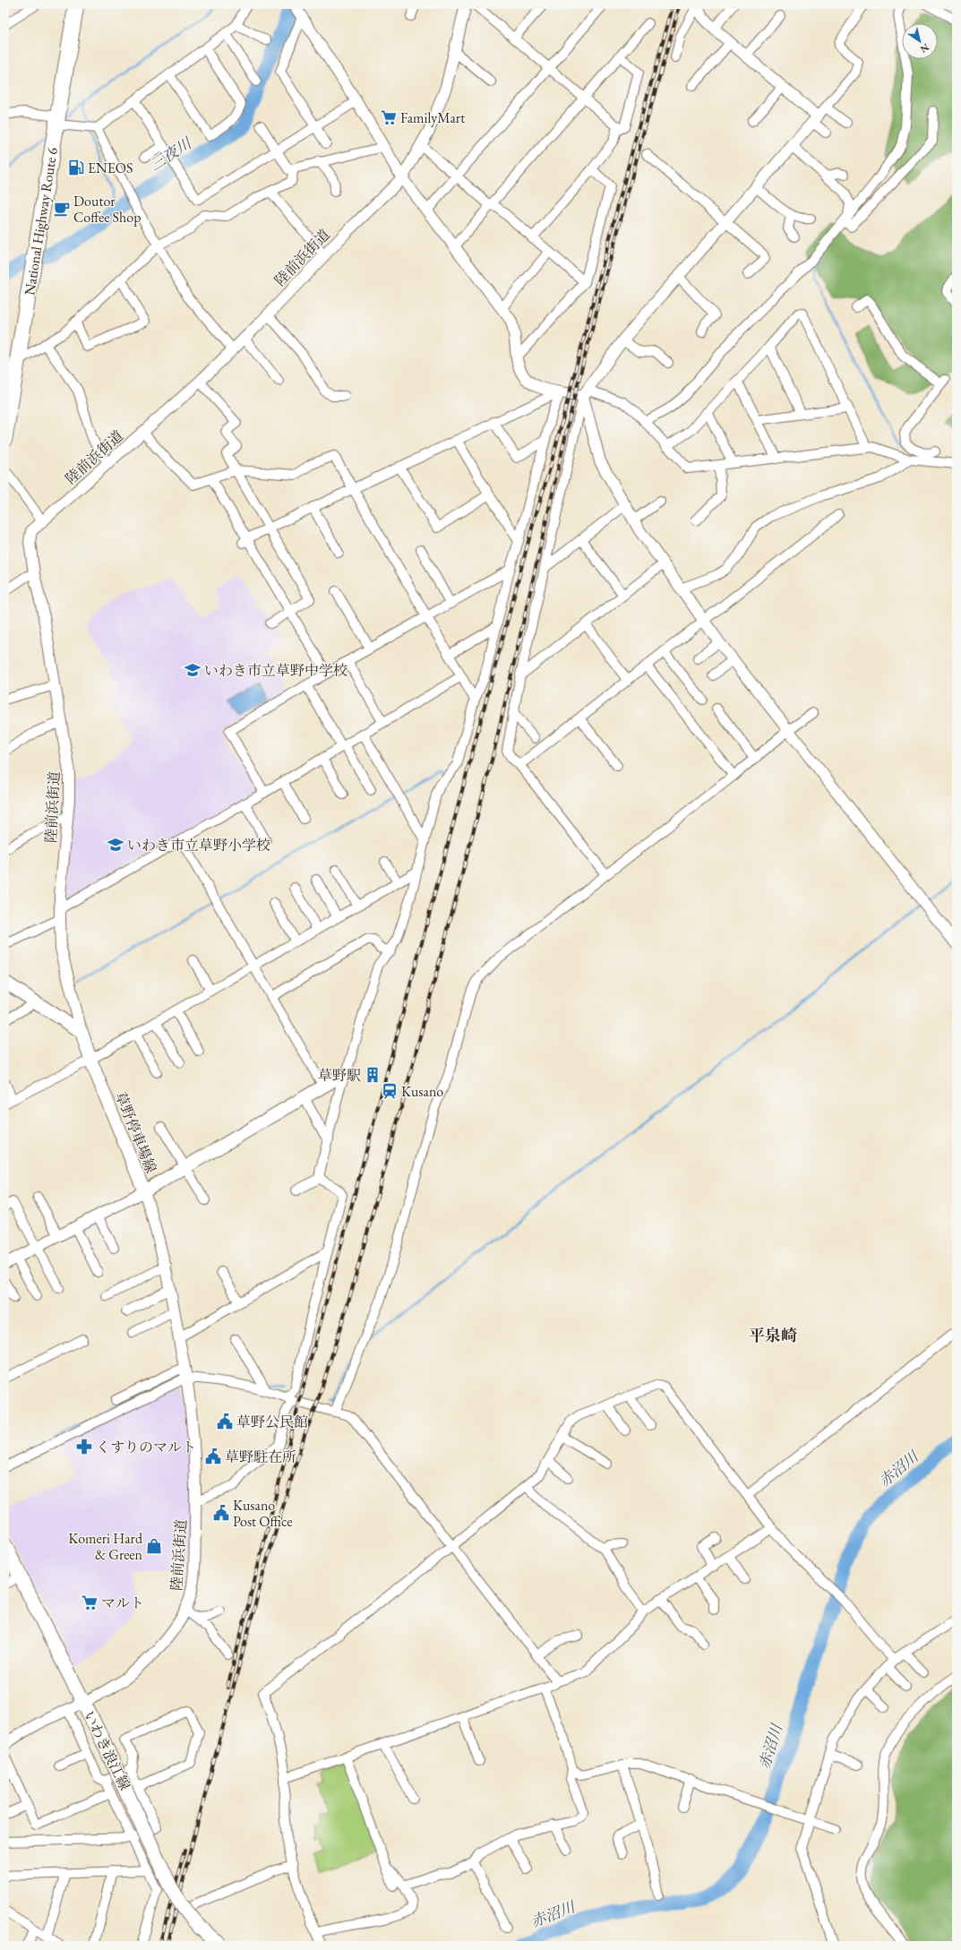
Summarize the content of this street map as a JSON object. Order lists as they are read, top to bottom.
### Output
{
  "streets": {
    "highway": ["National Highway Route 6"],
    "main road": ["草野停車場線", "いわき浪江線"],
    "street": ["陸前浜街道"]
  },
  "crossings": [
    ["陸前浜街道", "草野停車場線"],
    ["陸前浜街道", "いわき浪江線"]
  ],
  "districts": ["平泉崎"],
  "water": ["三夜川", "赤沼川"],
  "places": {
    "supermarket": ["FamilyMart", "マルト"],
    "fuel station": ["ENEOS"],
    "cafe": ["Doutor Coffee Shop"],
    "school or university": ["いわき市立草野中学校", "いわき市立草野小学校"],
    "building": ["草野駅"],
    "station": ["Kusano"],
    "public building": ["草野公民館", "草野駐在所", "Kusano Post Office"],
    "pharmacy": ["くすりのマルト"],
    "shop": ["Komeri Hard & Green"]
  },
  "north": "bottom right"
}
